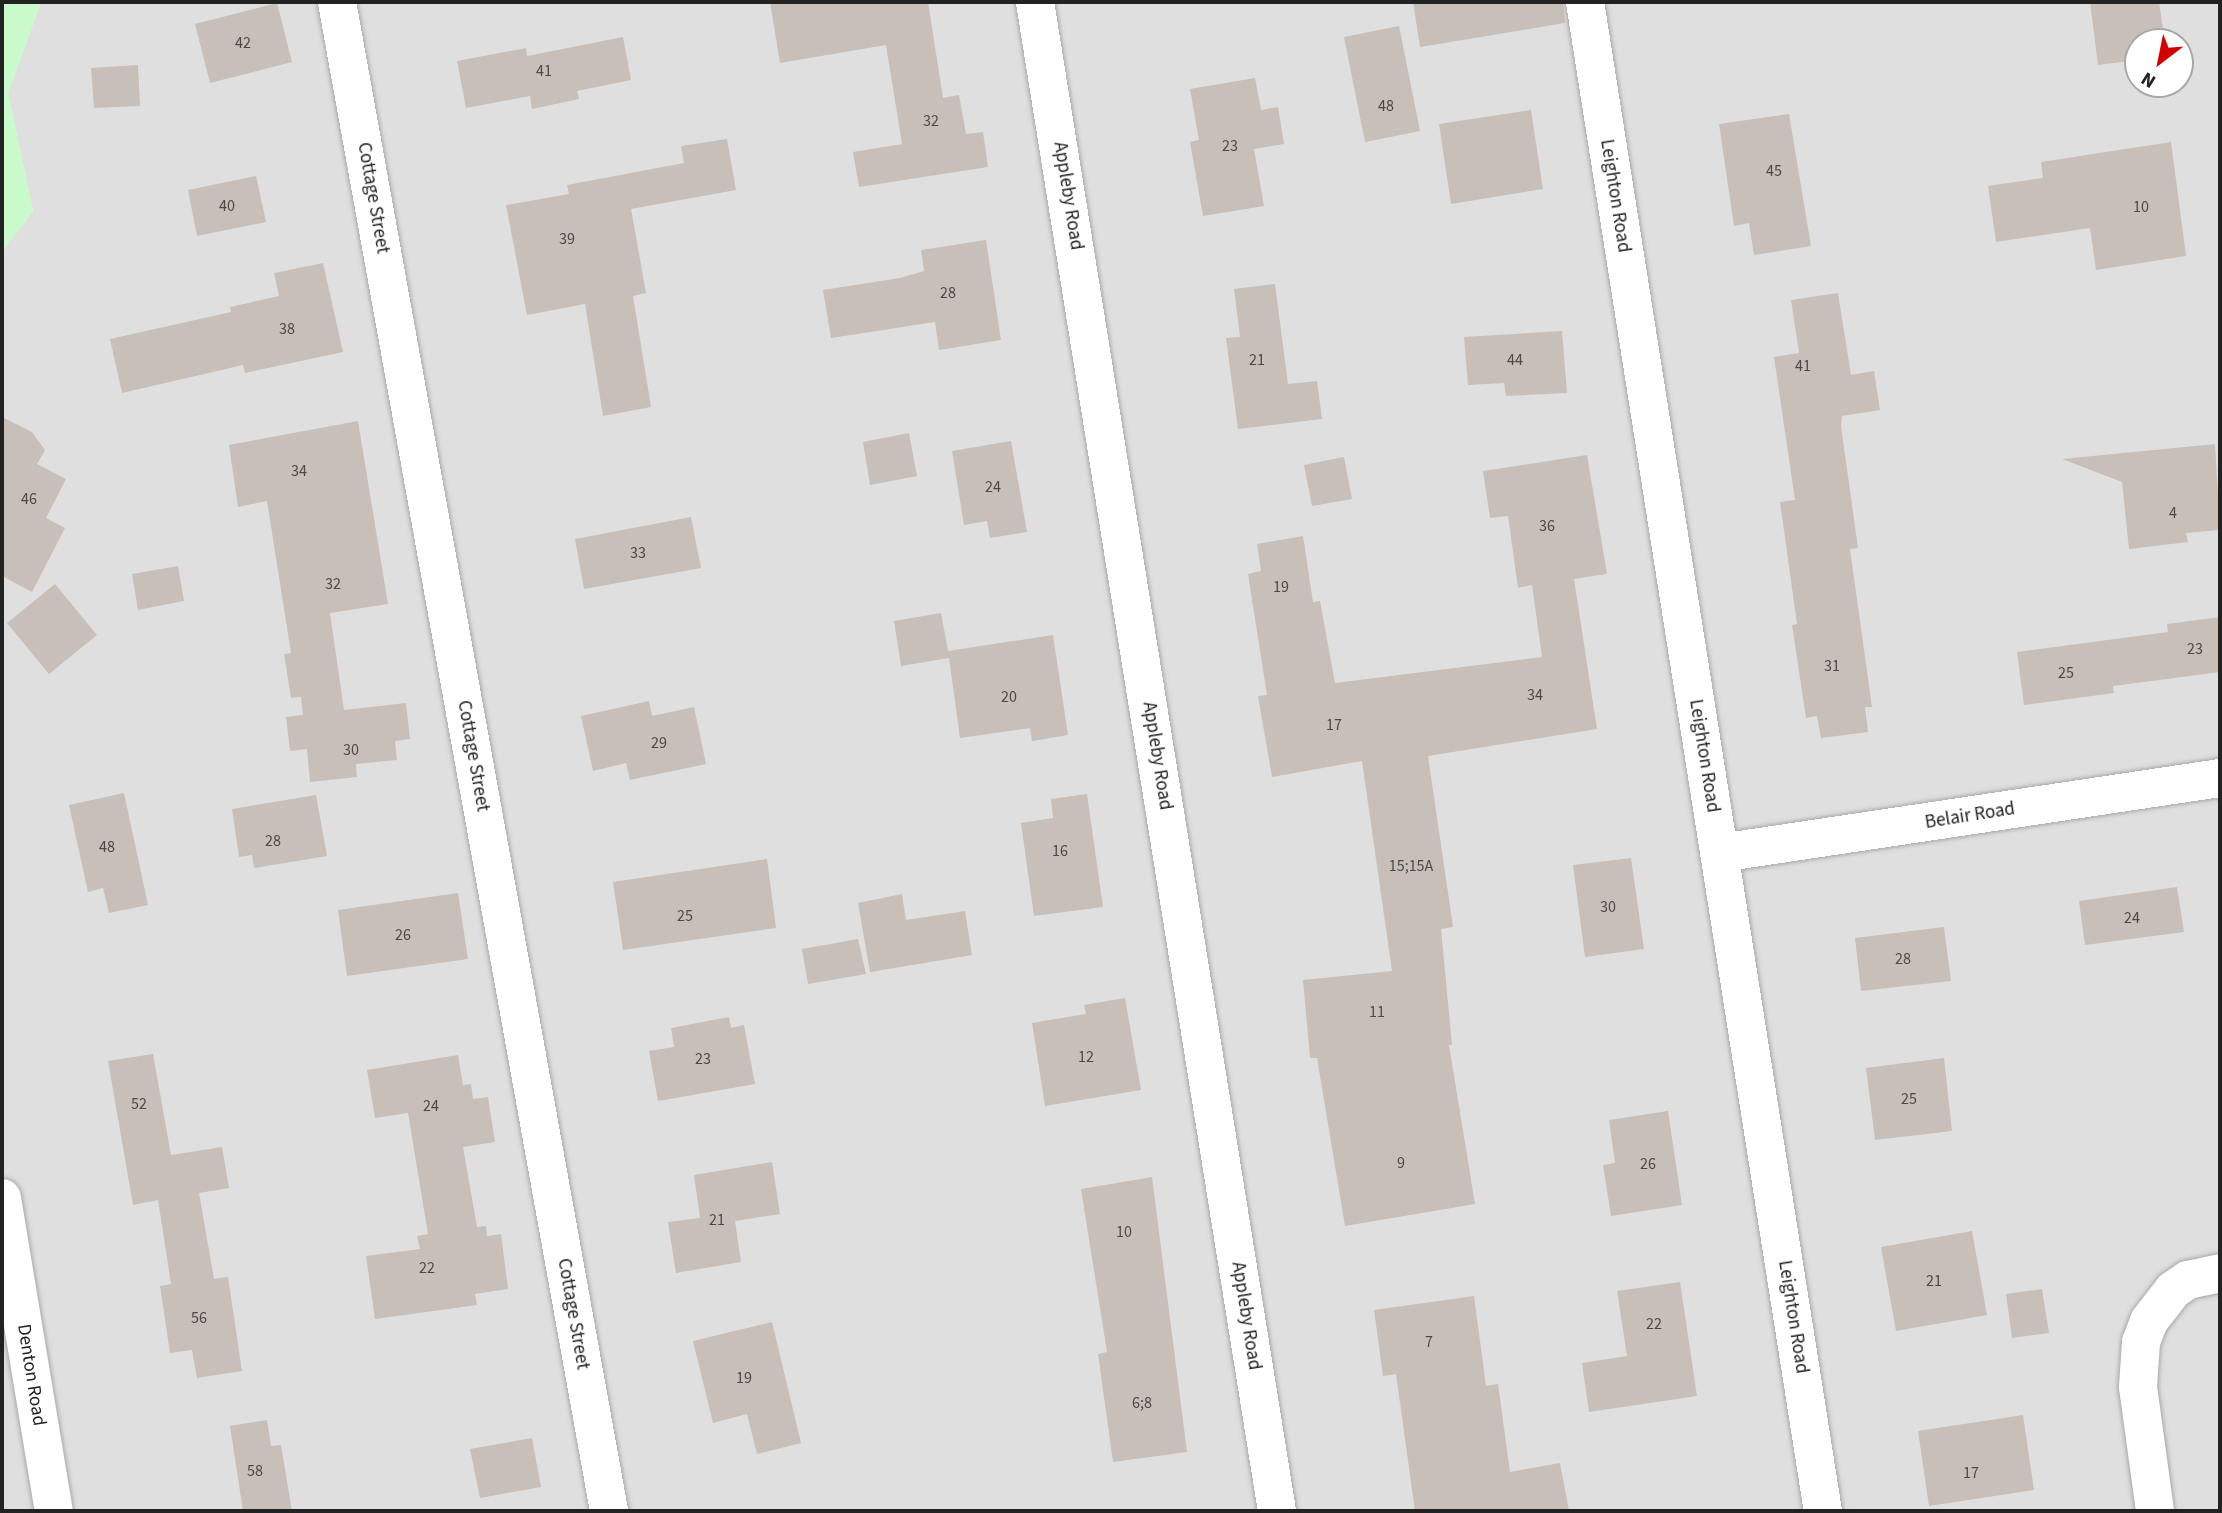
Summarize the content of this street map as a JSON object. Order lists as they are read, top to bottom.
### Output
{
  "streets": {
    "street": [
      "Appleby Road",
      "Leighton Road",
      "Cottage Street",
      "Belair Road",
      "Denton Road"
    ]
  },
  "crossings": [
    ["Leighton Road", "Belair Road"]
  ],
  "house_numbers": [
    "42",
    "41",
    "48",
    "32",
    "23",
    "45",
    "40",
    "10",
    "39",
    "28",
    "38",
    "21",
    "44",
    "41",
    "34",
    "24",
    "46",
    "4",
    "36",
    "33",
    "32",
    "19",
    "23",
    "31",
    "25",
    "34",
    "20",
    "17",
    "29",
    "30",
    "28",
    "48",
    "16",
    "15;15A",
    "30",
    "25",
    "24",
    "26",
    "28",
    "11",
    "12",
    "23",
    "25",
    "52",
    "24",
    "9",
    "26",
    "21",
    "10",
    "22",
    "21",
    "56",
    "22",
    "7",
    "19",
    "6;8",
    "58",
    "17"
  ],
  "north": "bottom left"
}
